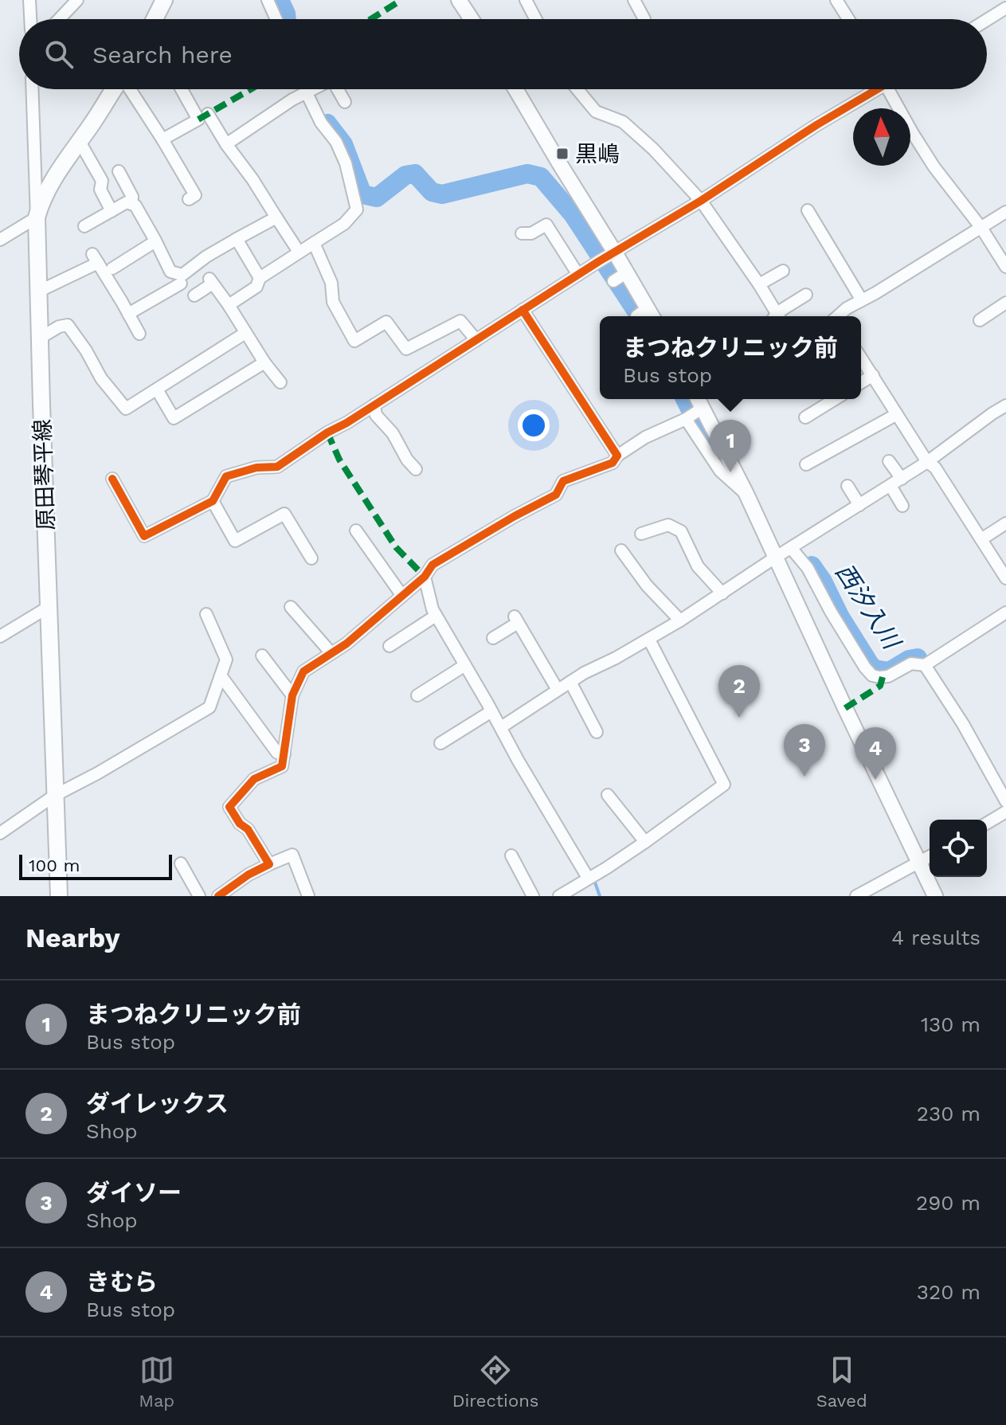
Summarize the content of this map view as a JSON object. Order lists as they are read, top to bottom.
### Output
{
  "streets": {
    "main road": ["原田琴平線"]
  },
  "water": ["西汐入川"],
  "places": {
    "transit": ["黒嶋"]
  },
  "scale_bar": "100 m",
  "north": "top",
  "page": {
    "search": "Search here",
    "popup": ["まつねクリニック前", "Bus stop"],
    "pins": [
      "1",
      "2",
      "3",
      "4"
    ],
    "scale": "100 m",
    "heading": ["Nearby", "4 results"],
    "list": [
      {
        "mark": "1",
        "name": "まつねクリニック前",
        "note": "Bus stop",
        "value": "130 m"
      },
      {
        "mark": "2",
        "name": "ダイレックス",
        "note": "Shop",
        "value": "230 m"
      },
      {
        "mark": "3",
        "name": "ダイソー",
        "note": "Shop",
        "value": "290 m"
      },
      {
        "mark": "4",
        "name": "きむら",
        "note": "Bus stop",
        "value": "320 m"
      }
    ],
    "nav": ["Map", "Directions", "Saved"]
  }
}
